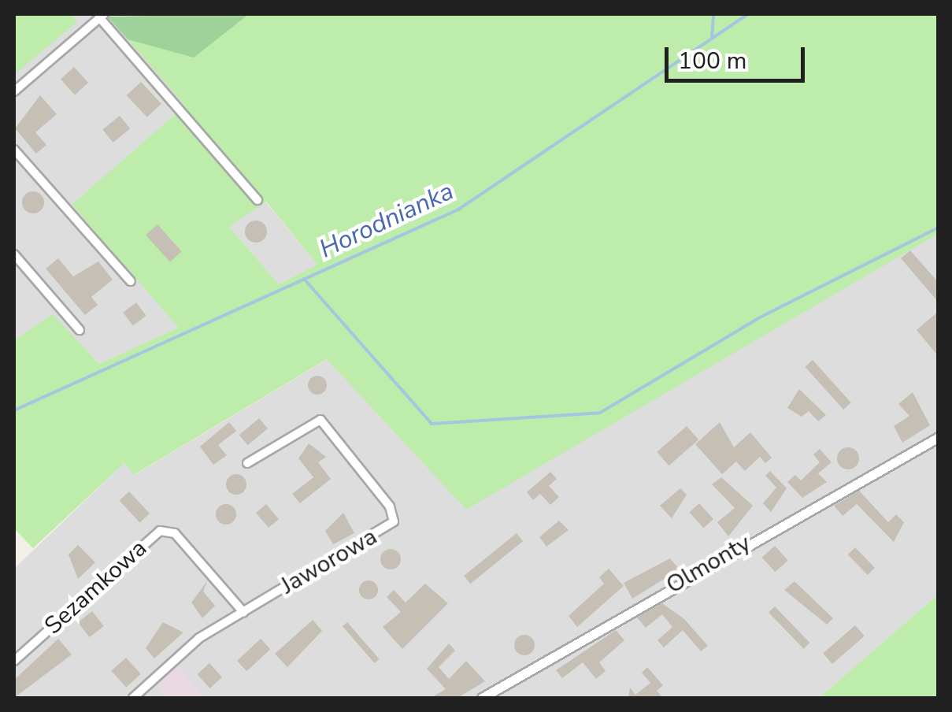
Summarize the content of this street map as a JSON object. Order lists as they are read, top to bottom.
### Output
{
  "streets": {
    "street": ["Jaworowa", "Olmonty", "Sezamkowa"]
  },
  "crossings": [
    ["Jaworowa", "Sezamkowa"]
  ],
  "water": ["Horodnianka"],
  "scale_bar": "100 m"
}
